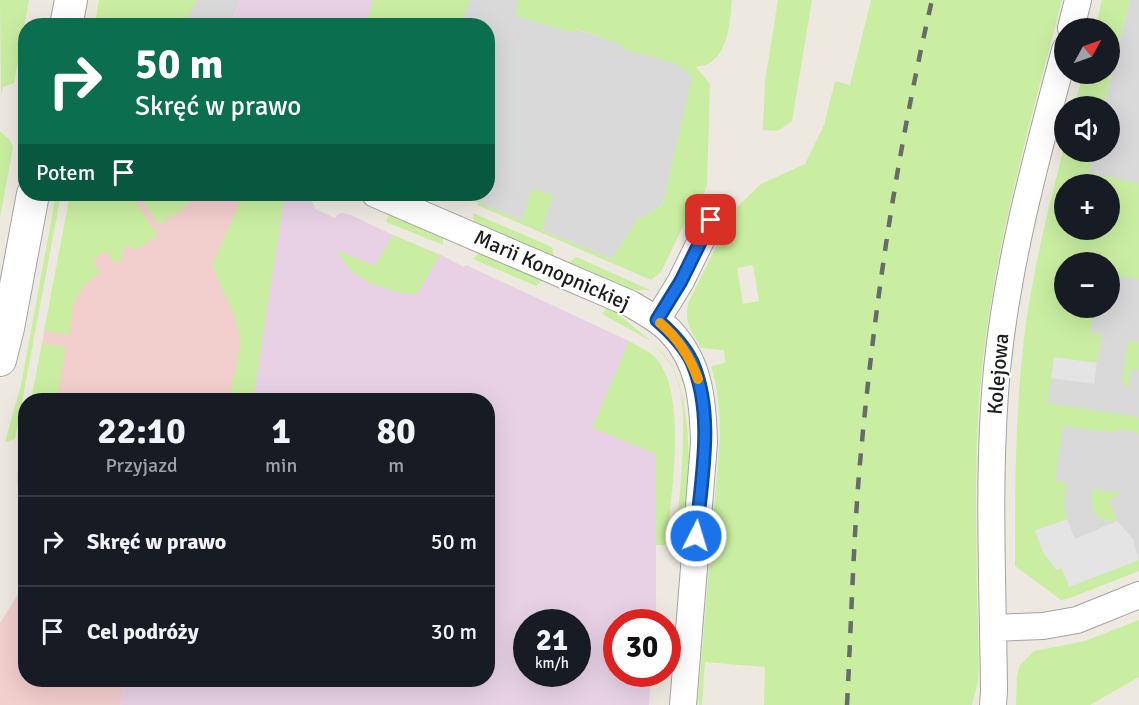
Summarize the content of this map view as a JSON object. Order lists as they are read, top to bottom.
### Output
{
  "streets": {
    "street": ["Marii Konopnickiej", "Kolejowa"]
  },
  "north": "top right",
  "page": {
    "map_buttons": ["+", "−"],
    "turn": ["50 m", "Skręć w prawo"],
    "then": "Potem",
    "eta": [
      "22:10",
      "Przyjazd",
      "1",
      "min",
      "80",
      "m"
    ],
    "list": [
      {
        "name": "Skręć w prawo",
        "value": "50 m"
      },
      {
        "name": "Cel podróży",
        "value": "30 m"
      }
    ],
    "speed": "21 km/h",
    "limit": "30"
  }
}
